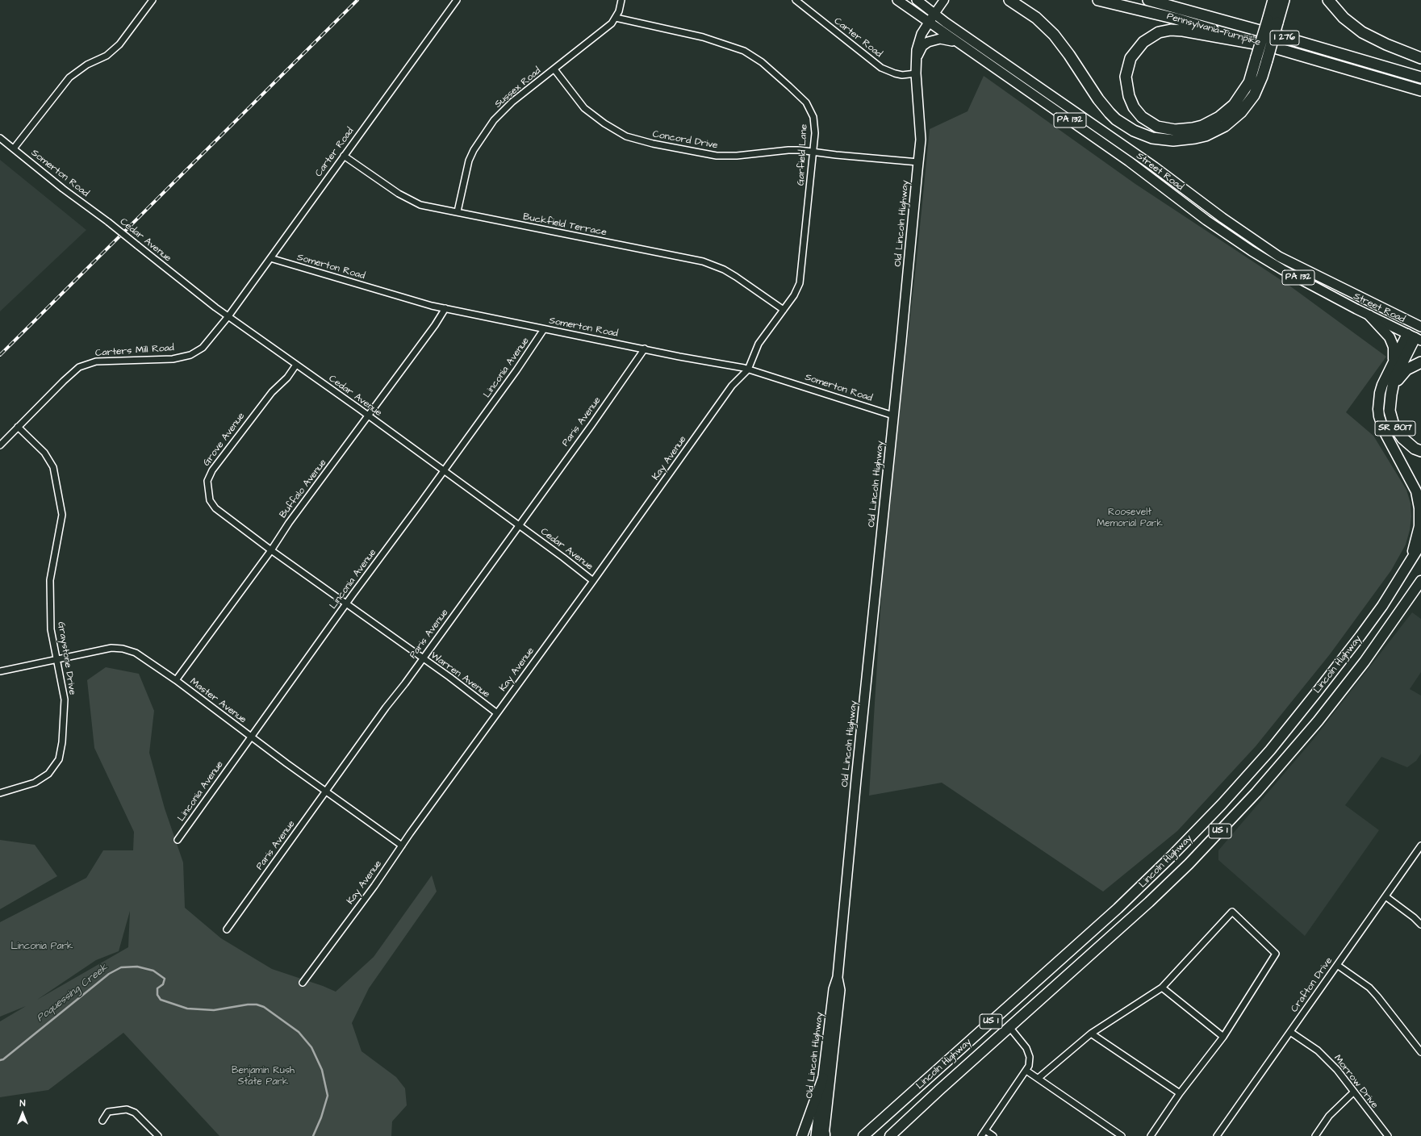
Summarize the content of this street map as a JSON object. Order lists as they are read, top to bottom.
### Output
{
  "streets": {
    "highway": [
      "Pennsylvania Turnpike",
      "I 276",
      "SR 8017",
      "Lincoln Highway",
      "US 1"
    ],
    "main road": ["PA 132", "Street Road", "Old Lincoln Highway"],
    "street": [
      "Carter Road",
      "Sussex Road",
      "Concord Drive",
      "Garfield Lane",
      "Somerton Road",
      "Buckfield Terrace",
      "Cedar Avenue",
      "Carters Mill Road",
      "Linconia Avenue",
      "Paris Avenue",
      "Grove Avenue",
      "Kay Avenue",
      "Buffalo Avenue",
      "Graystone Drive",
      "Warren Avenue",
      "Master Avenue",
      "Crafton Drive",
      "Morrow Drive"
    ]
  },
  "crossings": [
    ["Carter Road", "Somerton Road"],
    ["Carter Road", "Old Lincoln Highway"],
    ["Carter Road", "Buckfield Terrace"],
    ["Carter Road", "Cedar Avenue"],
    ["Carter Road", "Carters Mill Road"],
    ["Sussex Road", "Concord Drive"],
    ["Sussex Road", "Garfield Lane"],
    ["Sussex Road", "Buckfield Terrace"],
    ["Concord Drive", "Garfield Lane"],
    ["Concord Drive", "Old Lincoln Highway"],
    ["Garfield Lane", "Somerton Road"],
    ["Garfield Lane", "Buckfield Terrace"],
    ["Garfield Lane", "Kay Avenue"],
    ["Street Road", "Old Lincoln Highway"],
    ["Somerton Road", "Old Lincoln Highway"],
    ["Somerton Road", "Cedar Avenue"],
    ["Somerton Road", "Linconia Avenue"],
    ["Somerton Road", "Paris Avenue"],
    ["Somerton Road", "Kay Avenue"],
    ["Somerton Road", "Buffalo Avenue"],
    ["Cedar Avenue", "Carters Mill Road"],
    ["Cedar Avenue", "Linconia Avenue"],
    ["Cedar Avenue", "Paris Avenue"],
    ["Cedar Avenue", "Grove Avenue"],
    ["Cedar Avenue", "Kay Avenue"],
    ["Cedar Avenue", "Buffalo Avenue"],
    ["Carters Mill Road", "Graystone Drive"],
    ["Linconia Avenue", "Warren Avenue"],
    ["Linconia Avenue", "Master Avenue"],
    ["Paris Avenue", "Warren Avenue"],
    ["Paris Avenue", "Master Avenue"],
    ["Grove Avenue", "Buffalo Avenue"],
    ["Grove Avenue", "Warren Avenue"],
    ["Kay Avenue", "Warren Avenue"],
    ["Kay Avenue", "Master Avenue"],
    ["Buffalo Avenue", "Warren Avenue"],
    ["Buffalo Avenue", "Master Avenue"],
    ["Graystone Drive", "Master Avenue"],
    ["Crafton Drive", "Morrow Drive"]
  ],
  "water": ["Poquessing Creek"],
  "parks": ["Roosevelt Memorial Park", "Linconia Park", "Benjamin Rush State Park"],
  "north": "top"
}
